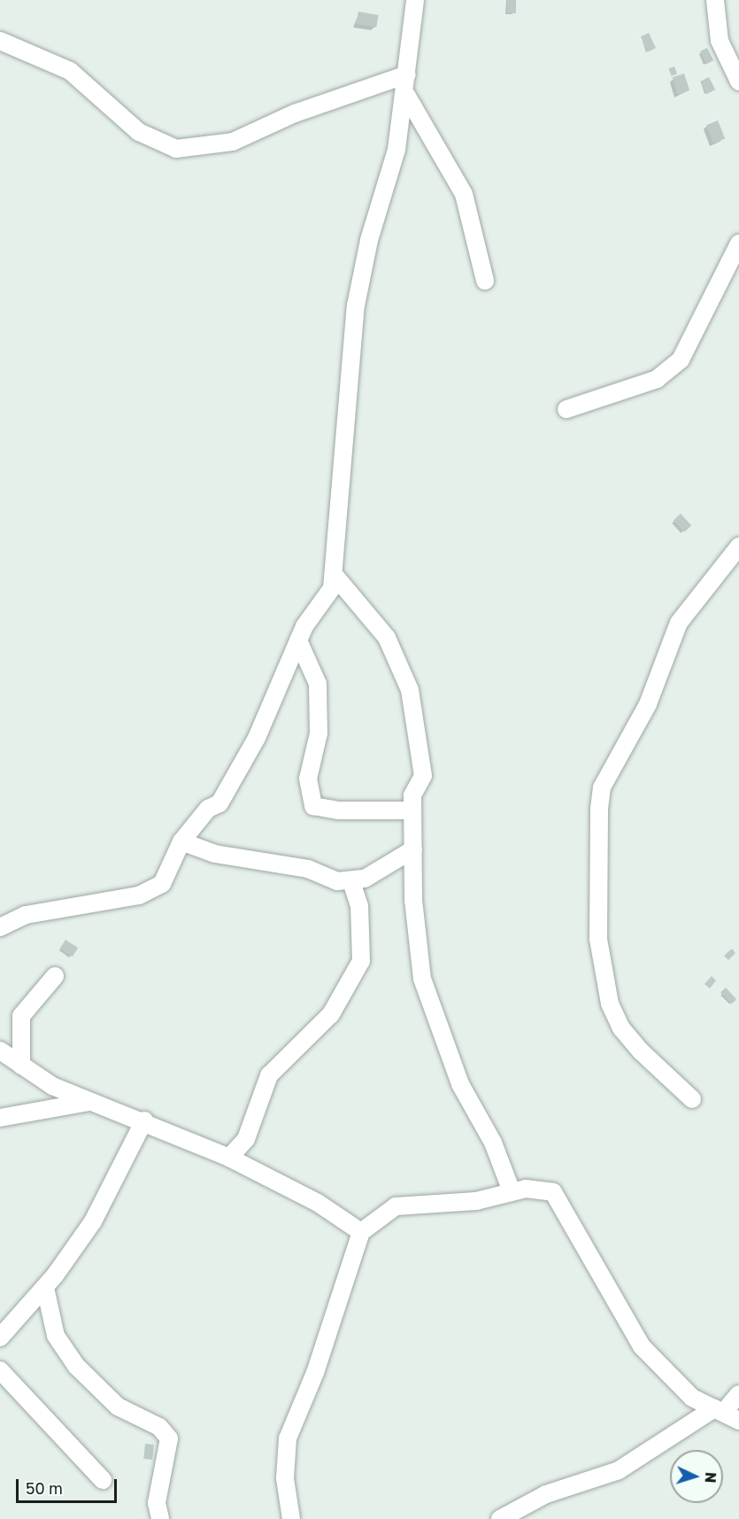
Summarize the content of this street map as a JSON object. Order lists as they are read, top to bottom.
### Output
{
  "scale_bar": "50 m",
  "north": "right"
}
